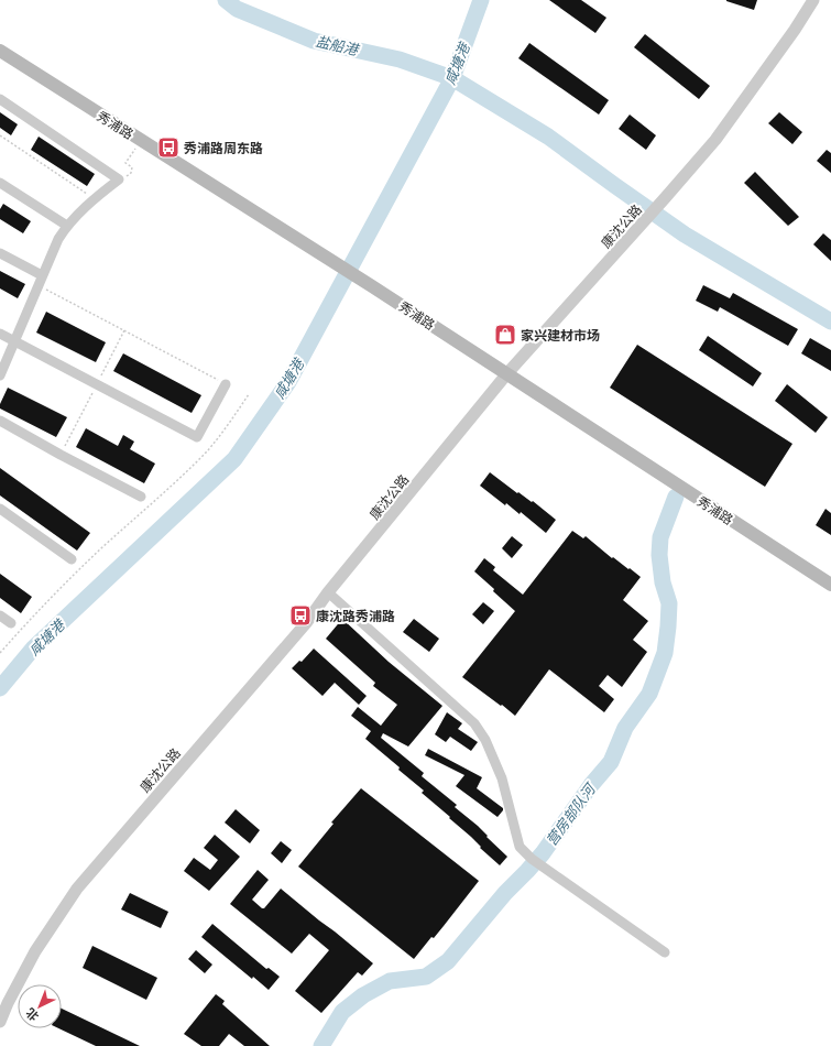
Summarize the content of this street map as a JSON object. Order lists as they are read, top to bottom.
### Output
{
  "streets": {
    "main road": ["秀浦路"],
    "street": ["康沈公路"]
  },
  "crossings": [
    ["秀浦路", "康沈公路"]
  ],
  "water": ["盐船港", "咸塘港", "营房部队河"],
  "places": {
    "bus stop": ["秀浦路周东路", "康沈路秀浦路"],
    "shop": ["家兴建材市场"]
  },
  "north": "bottom left"
}
